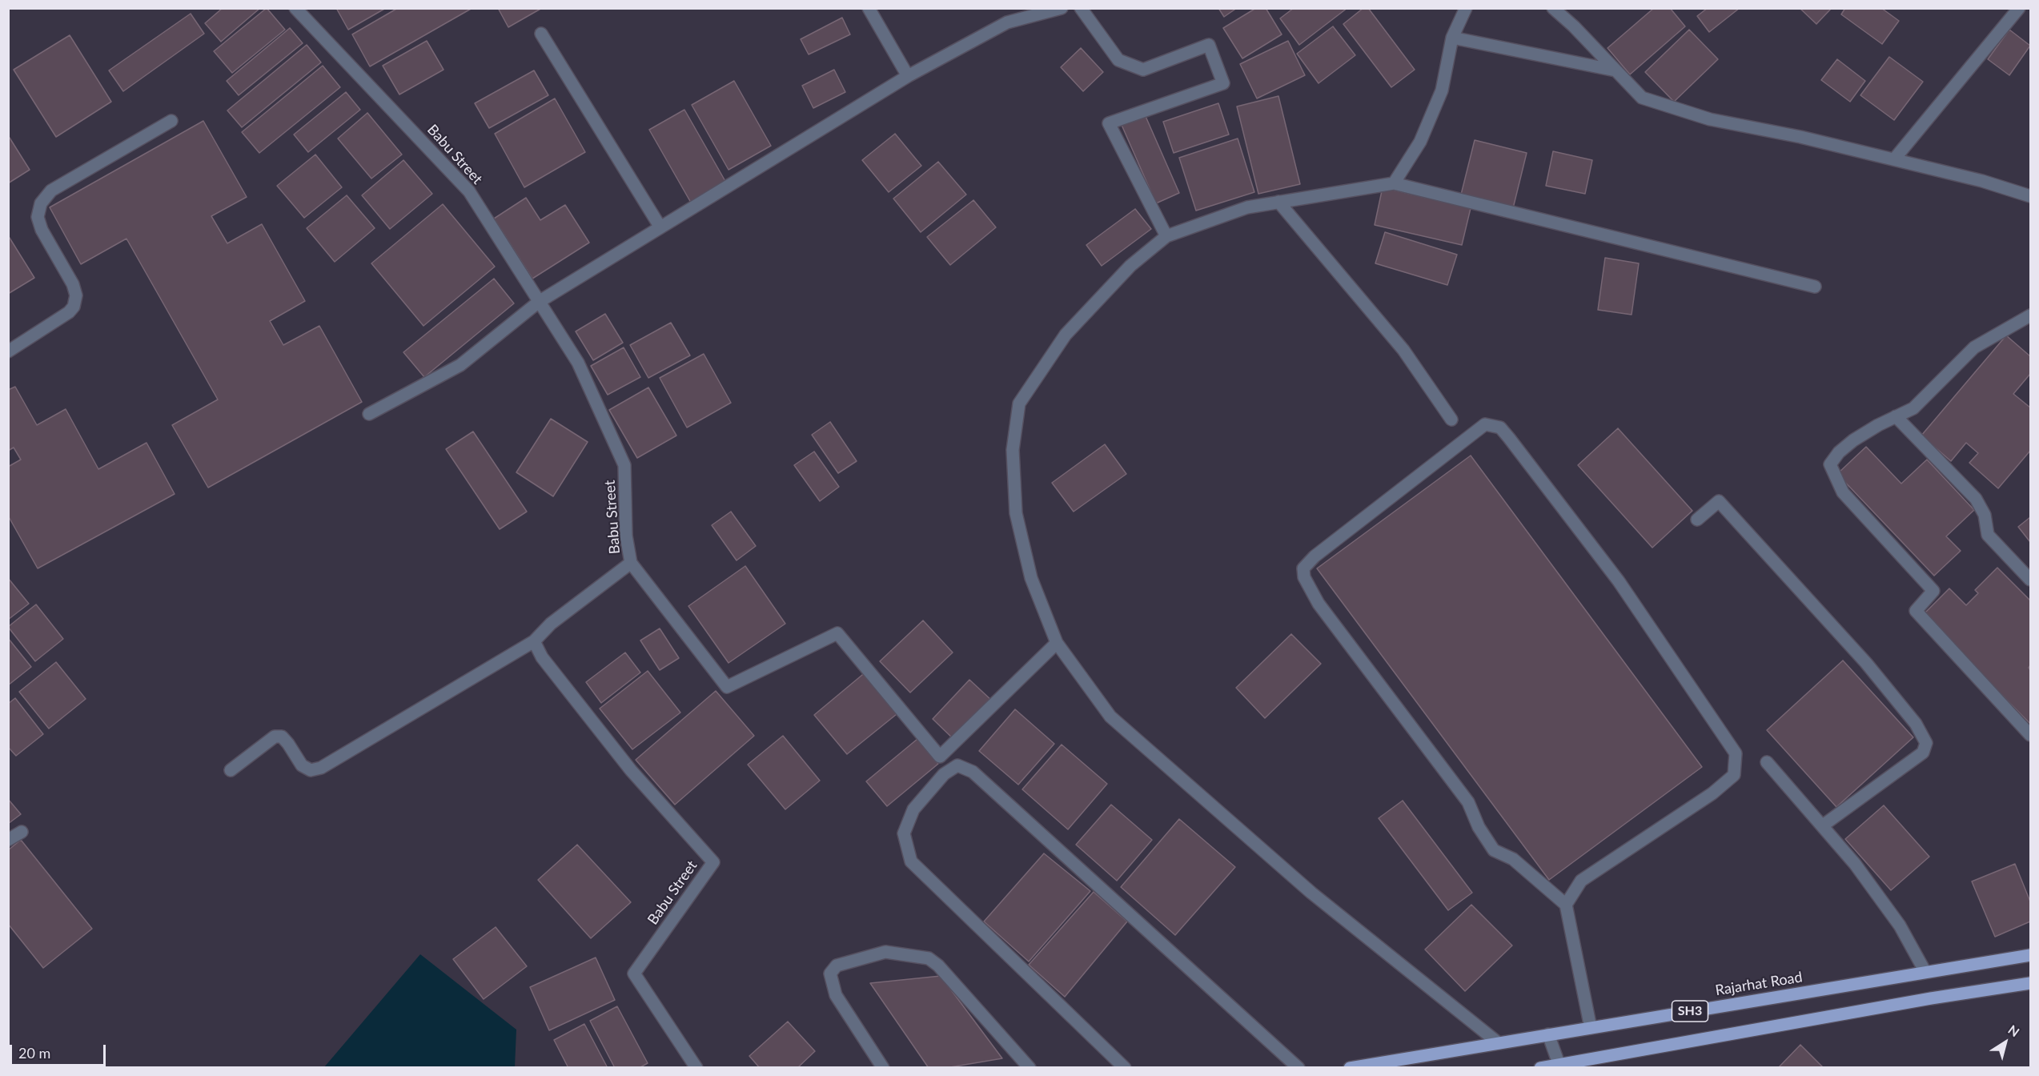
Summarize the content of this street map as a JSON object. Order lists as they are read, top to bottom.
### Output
{
  "streets": {
    "main road": ["Rajarhat Road", "SH3"],
    "street": ["Babu Street"]
  },
  "scale_bar": "20 m",
  "north": "top right"
}
